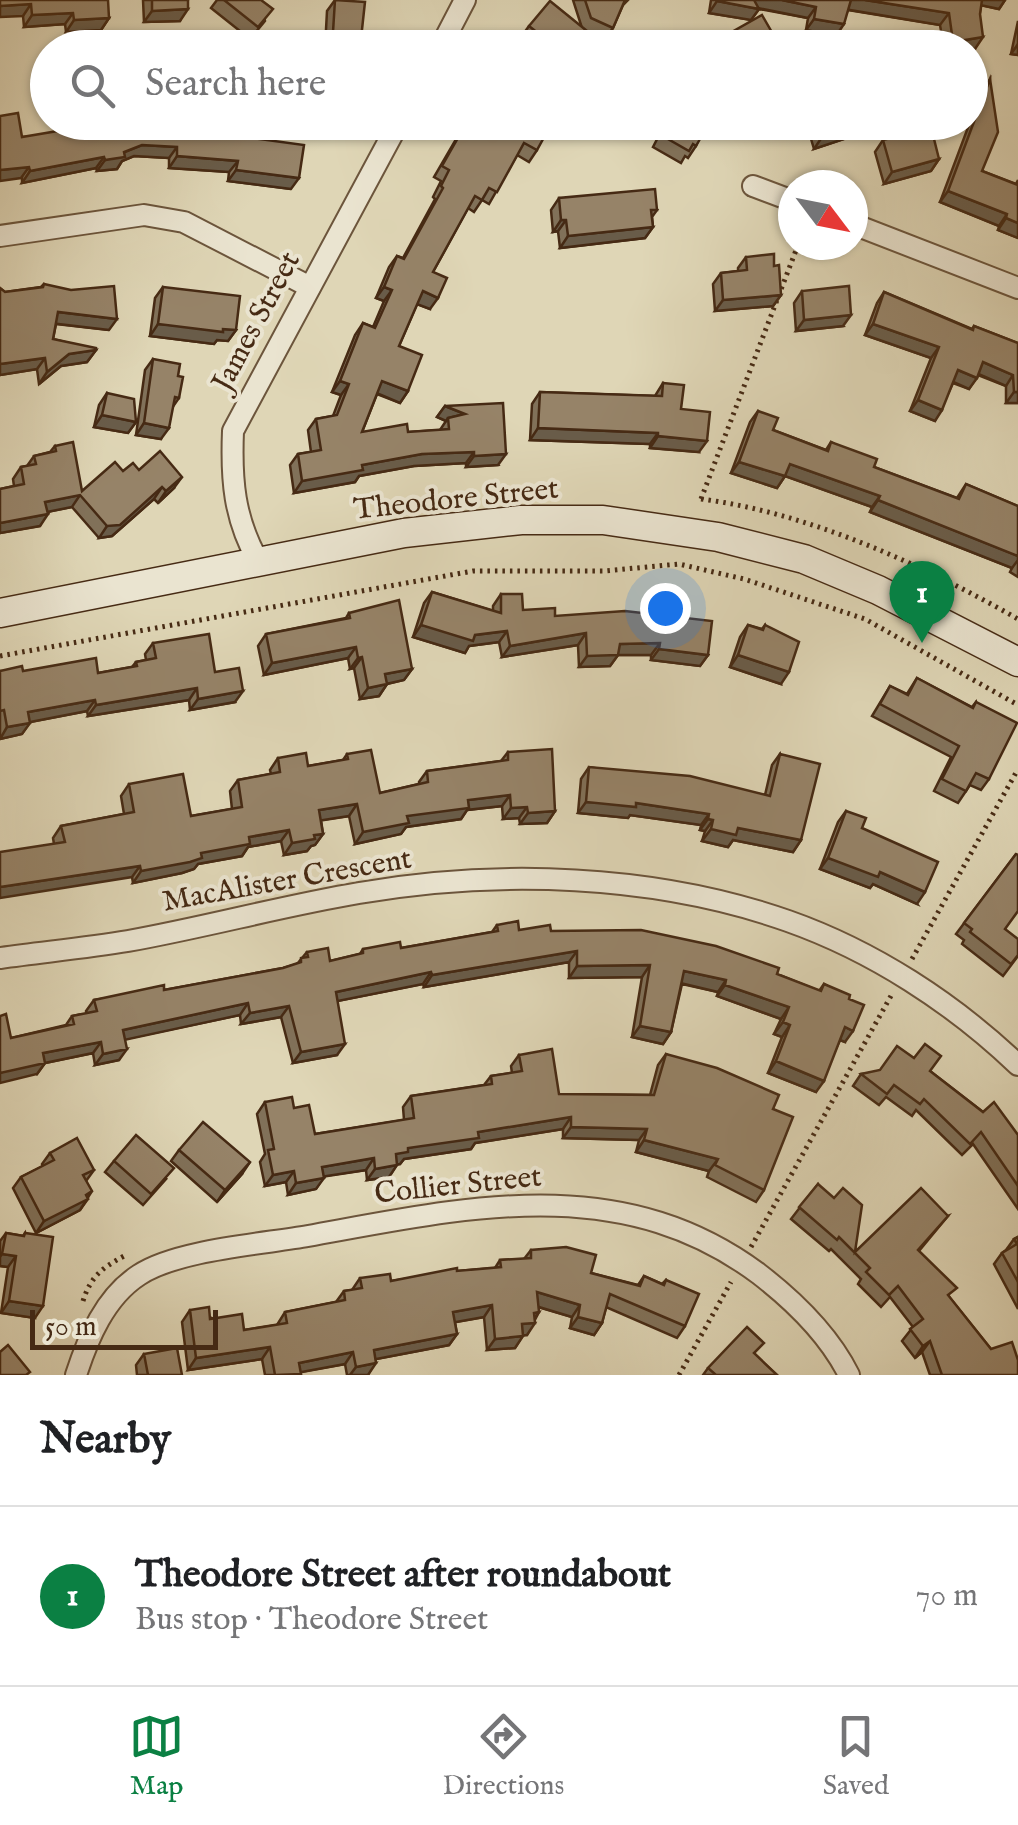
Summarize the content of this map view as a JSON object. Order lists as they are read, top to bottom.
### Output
{
  "streets": {
    "main road": ["Theodore Street"],
    "street": ["James Street", "MacAlister Crescent", "Collier Street"]
  },
  "crossings": [
    ["James Street", "Theodore Street"]
  ],
  "scale_bar": "50 m",
  "north": "bottom right",
  "page": {
    "search": "Search here",
    "pins": "1",
    "scale": "50 m",
    "heading": "Nearby",
    "list": [
      {
        "mark": "1",
        "name": "Theodore Street after roundabout",
        "note": "Bus stop · Theodore Street",
        "value": "70 m"
      }
    ],
    "nav": ["Map", "Directions", "Saved"]
  }
}
